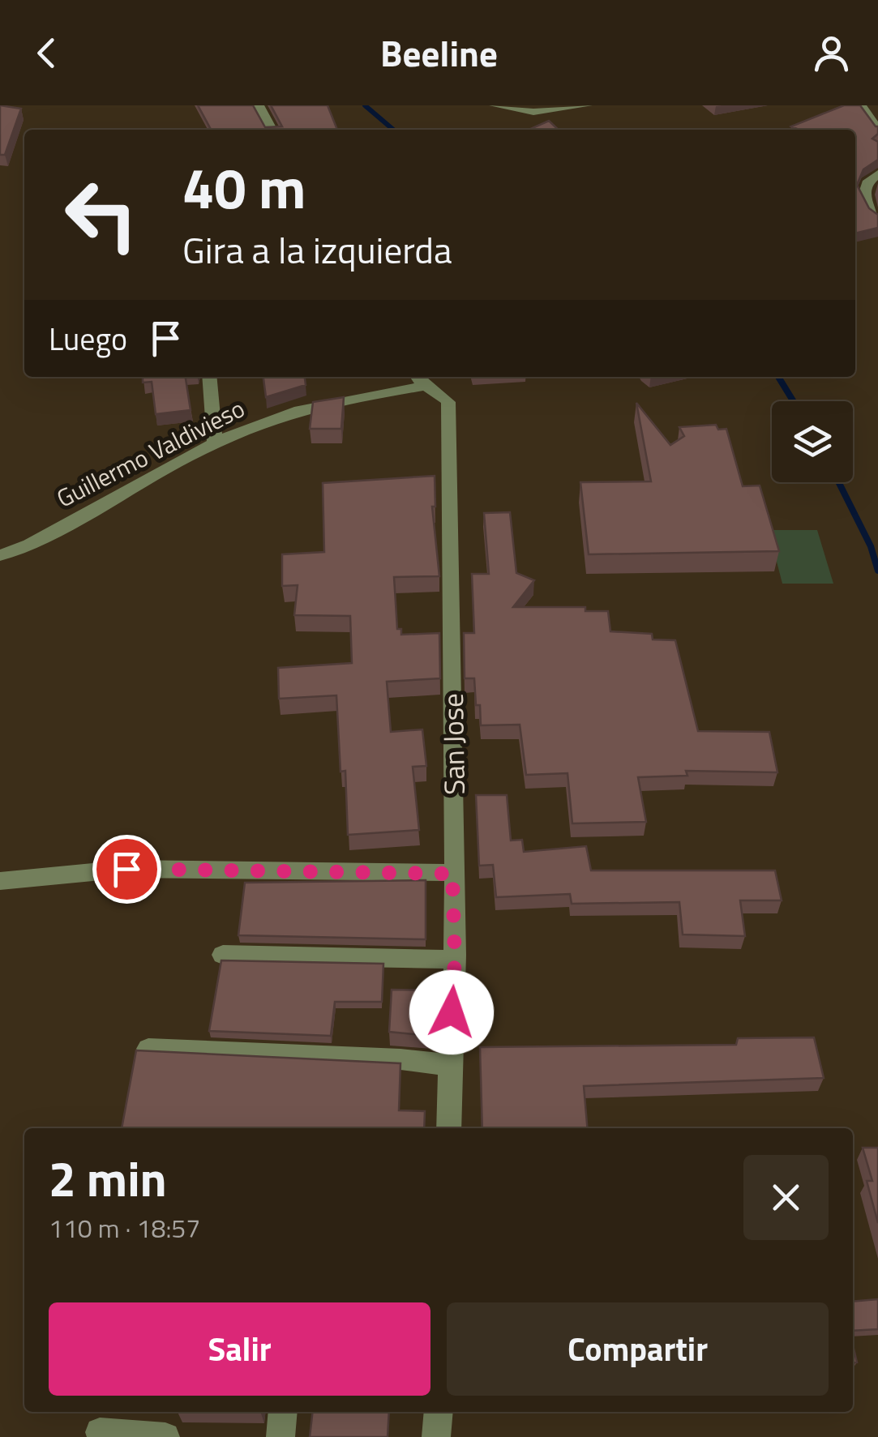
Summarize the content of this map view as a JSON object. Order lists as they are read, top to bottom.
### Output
{
  "streets": {
    "street": ["Guillermo Valdivieso", "San Jose"]
  },
  "crossings": [
    ["Guillermo Valdivieso", "San Jose"]
  ],
  "page": {
    "header": "Beeline",
    "turn": ["40 m", "Gira a la izquierda"],
    "then": "Luego",
    "heading": ["2 min", "110 m · 18:57"],
    "buttons": ["Salir", "Compartir"]
  }
}
